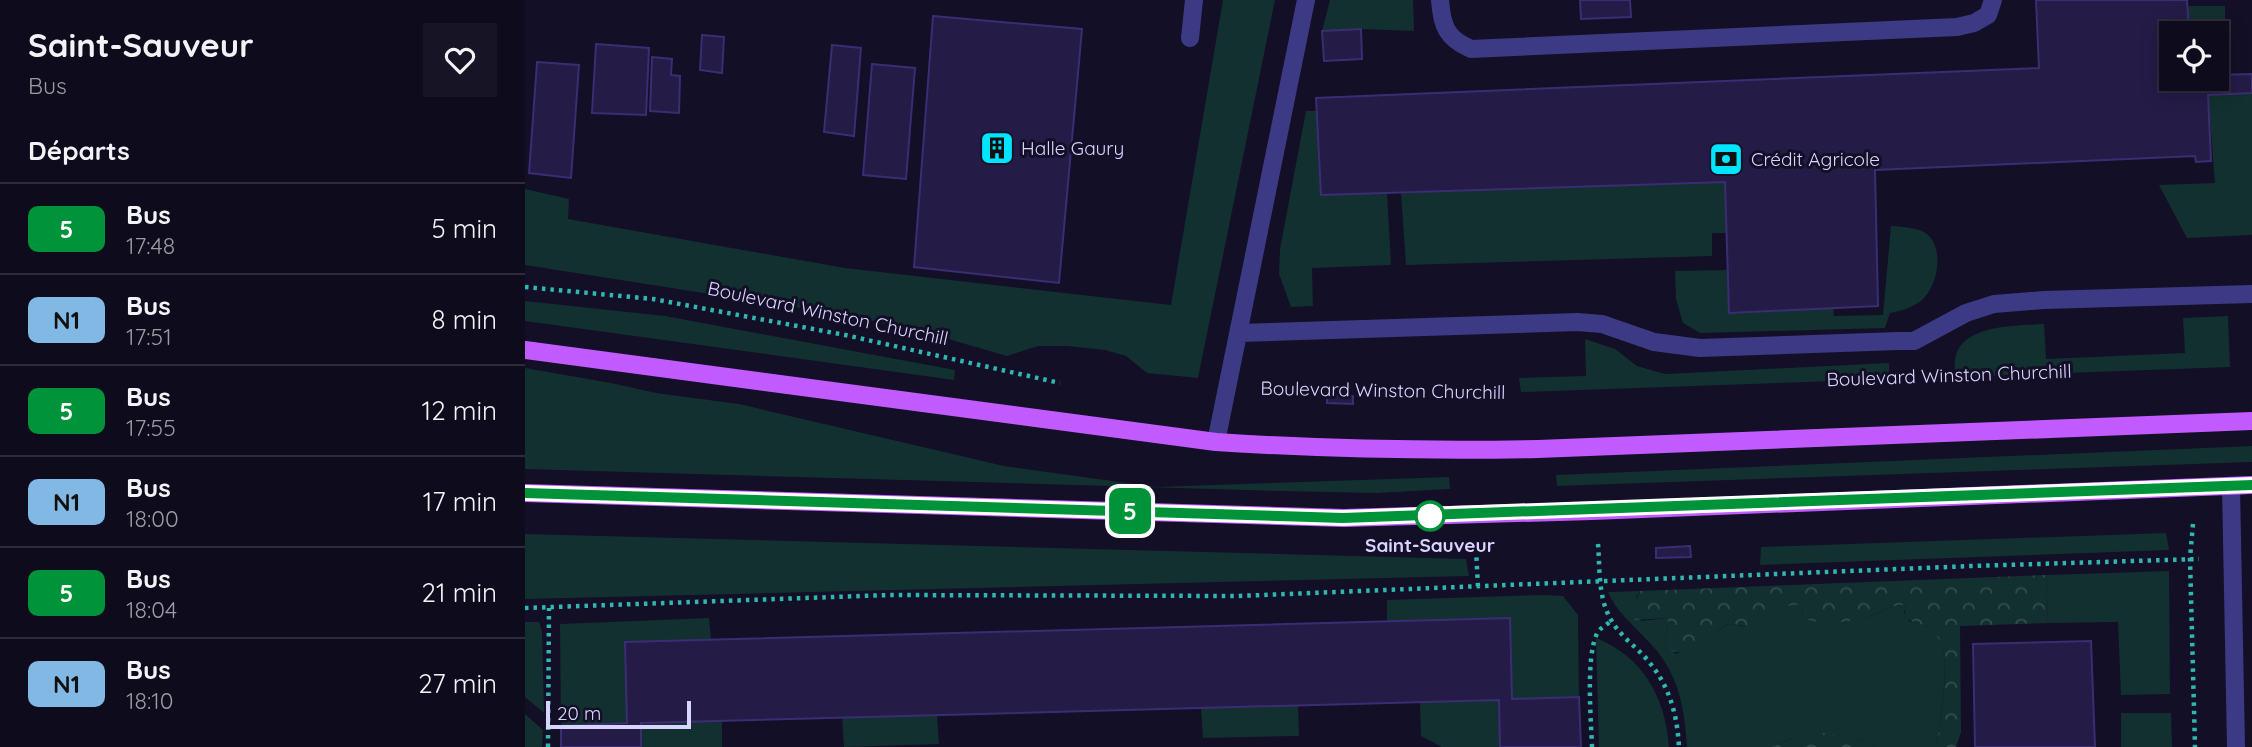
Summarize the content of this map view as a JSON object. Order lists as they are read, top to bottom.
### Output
{
  "streets": {
    "path": ["Boulevard Winston Churchill"]
  },
  "places": {
    "building": ["Halle Gaury"],
    "bank": ["Crédit Agricole"],
    "other": ["Saint-Sauveur"]
  },
  "lines": ["bus line 5"],
  "scale_bar": "20 m",
  "page": {
    "heading": [
      ["Saint-Sauveur", "Bus"],
      "Départs"
    ],
    "on_map": "5",
    "list": [
      {
        "mark": "5",
        "name": "Bus",
        "note": "17:48",
        "value": "5 min"
      },
      {
        "mark": "N1",
        "name": "Bus",
        "note": "17:51",
        "value": "8 min"
      },
      {
        "mark": "5",
        "name": "Bus",
        "note": "17:55",
        "value": "12 min"
      },
      {
        "mark": "N1",
        "name": "Bus",
        "note": "18:00",
        "value": "17 min"
      },
      {
        "mark": "5",
        "name": "Bus",
        "note": "18:04",
        "value": "21 min"
      },
      {
        "mark": "N1",
        "name": "Bus",
        "note": "18:10",
        "value": "27 min"
      }
    ],
    "scale": "20 m"
  }
}
